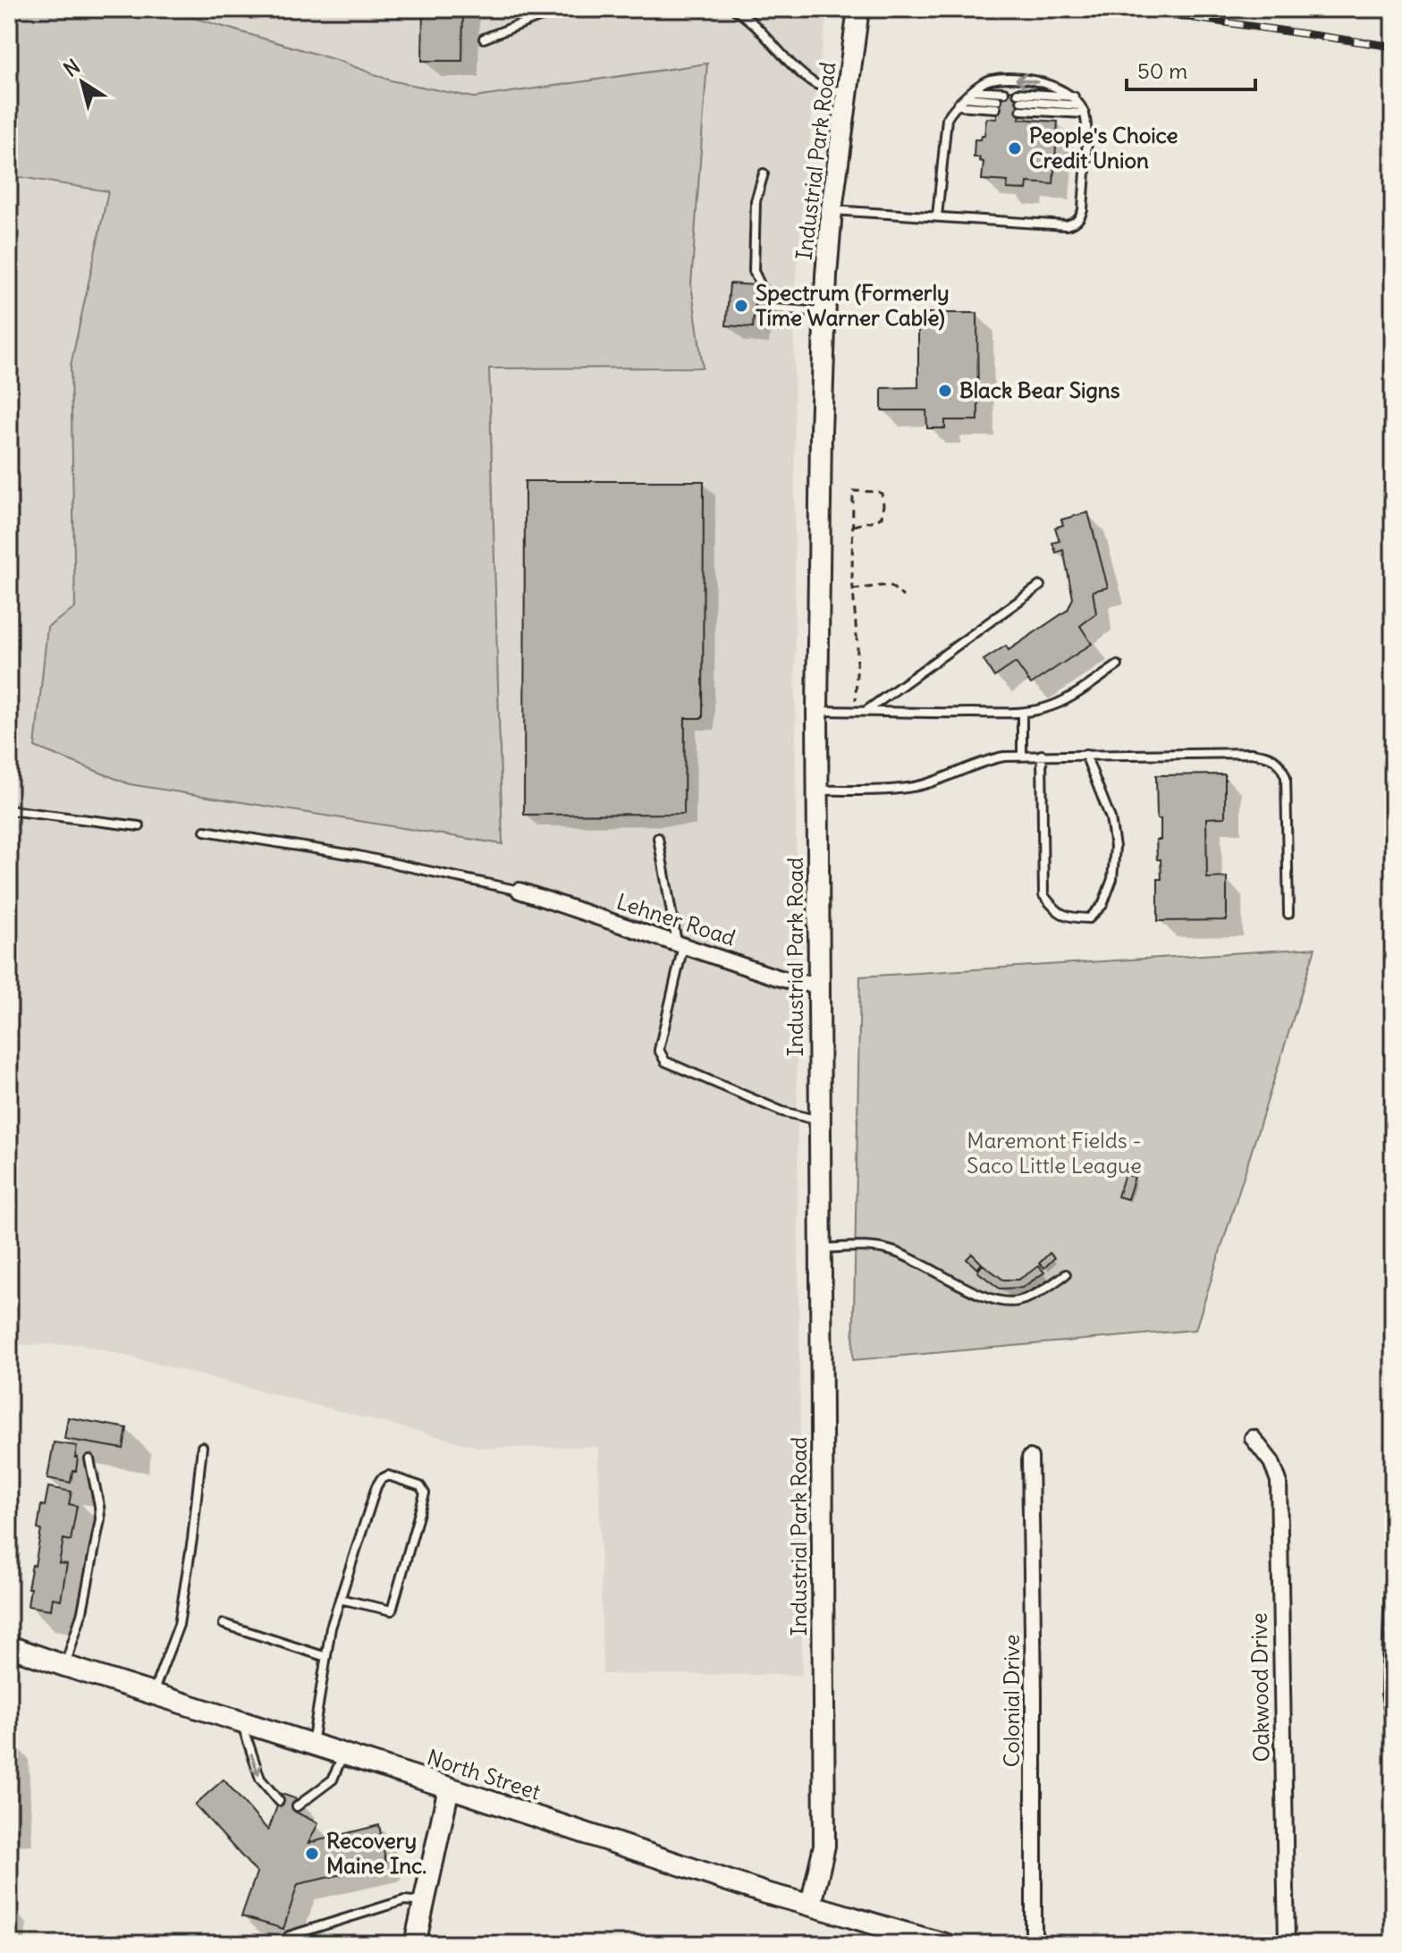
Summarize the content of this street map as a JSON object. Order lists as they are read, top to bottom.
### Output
{
  "streets": {
    "main road": ["Industrial Park Road", "North Street"],
    "street": ["Lehner Road", "Oakwood Drive", "Colonial Drive"]
  },
  "crossings": [
    ["Industrial Park Road", "Lehner Road"],
    ["Industrial Park Road", "North Street"]
  ],
  "parks": ["Maremont Fields - Saco Little League"],
  "places": [
    "People's Choice Credit Union",
    "Spectrum (Formerly Time Warner Cable)",
    "Black Bear Signs",
    "Recovery Maine Inc."
  ],
  "scale_bar": "50 m",
  "north": "top left"
}
